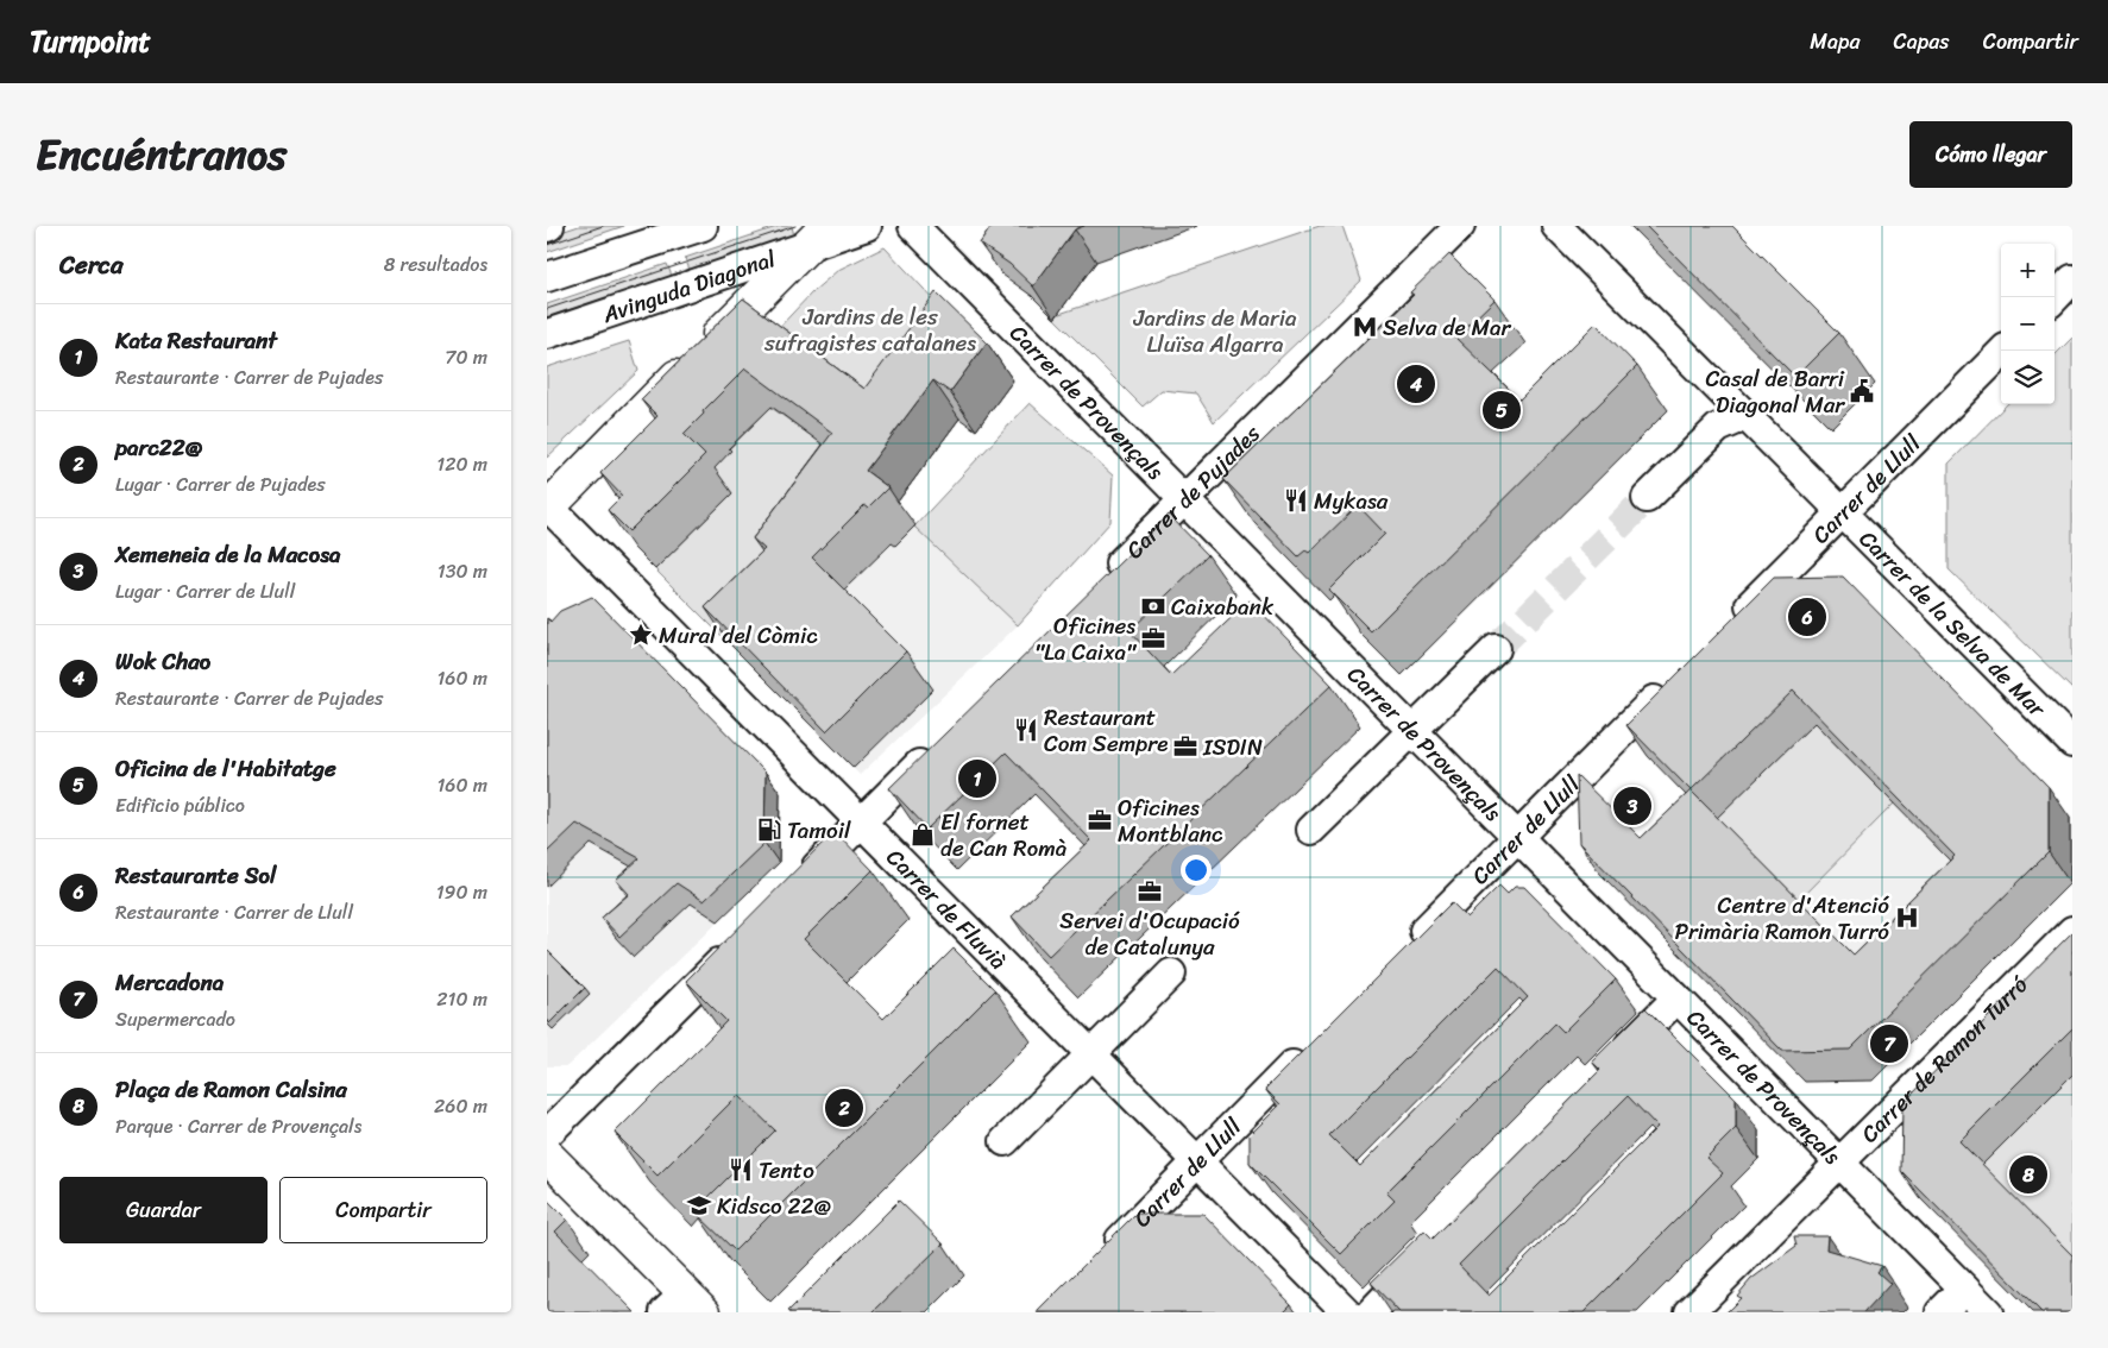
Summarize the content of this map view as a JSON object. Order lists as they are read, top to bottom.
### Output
{
  "streets": {
    "street": [
      "Avinguda Diagonal",
      "Carrer de Provençals",
      "Carrer de Llull",
      "Carrer de Pujades",
      "Carrer de la Selva de Mar",
      "Carrer de Fluvià",
      "Carrer de Ramon Turró"
    ]
  },
  "crossings": [
    ["Carrer de Provençals", "Carrer de Llull"],
    ["Carrer de Provençals", "Carrer de Pujades"],
    ["Carrer de Provençals", "Carrer de Ramon Turró"],
    ["Carrer de Llull", "Carrer de la Selva de Mar"],
    ["Carrer de Llull", "Carrer de Fluvià"]
  ],
  "parks": ["Jardins de les sufragistes catalanes", "Jardins de Maria Lluïsa Algarra"],
  "places": {
    "metro station": ["Selva de Mar"],
    "public building": ["Casal de Barri Diagonal Mar"],
    "restaurant": ["Mykasa", "Restaurant Com Sempre", "Tento"],
    "bank": ["Caixabank"],
    "place": ["Mural del Còmic"],
    "office": [
      "Oficines \"La Caixa\"",
      "ISDIN",
      "Oficines Montblanc",
      "Servei d'Ocupació de Catalunya"
    ],
    "fuel station": ["Tamoil"],
    "shop": ["El fornet de Can Romà"],
    "hospital": ["Centre d'Atenció Primària Ramon Turró"],
    "school or university": ["Kidsco 22@"]
  },
  "page": {
    "header": "Turnpoint",
    "nav": ["Mapa", "Capas", "Compartir"],
    "title": "Encuéntranos",
    "buttons": [
      "Cómo llegar",
      ["Guardar", "Compartir"]
    ],
    "heading": ["Cerca", "8 resultados"],
    "map_buttons": ["+", "−"],
    "list": [
      {
        "mark": "1",
        "name": "Kata Restaurant",
        "note": "Restaurante · Carrer de Pujades",
        "value": "70 m"
      },
      {
        "mark": "2",
        "name": "parc22@",
        "note": "Lugar · Carrer de Pujades",
        "value": "120 m"
      },
      {
        "mark": "3",
        "name": "Xemeneia de la Macosa",
        "note": "Lugar · Carrer de Llull",
        "value": "130 m"
      },
      {
        "mark": "4",
        "name": "Wok Chao",
        "note": "Restaurante · Carrer de Pujades",
        "value": "160 m"
      },
      {
        "mark": "5",
        "name": "Oficina de l'Habitatge",
        "note": "Edificio público",
        "value": "160 m"
      },
      {
        "mark": "6",
        "name": "Restaurante Sol",
        "note": "Restaurante · Carrer de Llull",
        "value": "190 m"
      },
      {
        "mark": "7",
        "name": "Mercadona",
        "note": "Supermercado",
        "value": "210 m"
      },
      {
        "mark": "8",
        "name": "Plaça de Ramon Calsina",
        "note": "Parque · Carrer de Provençals",
        "value": "260 m"
      }
    ],
    "pins": [
      "4",
      "5",
      "6",
      "1",
      "3",
      "7",
      "2",
      "8"
    ]
  }
}
